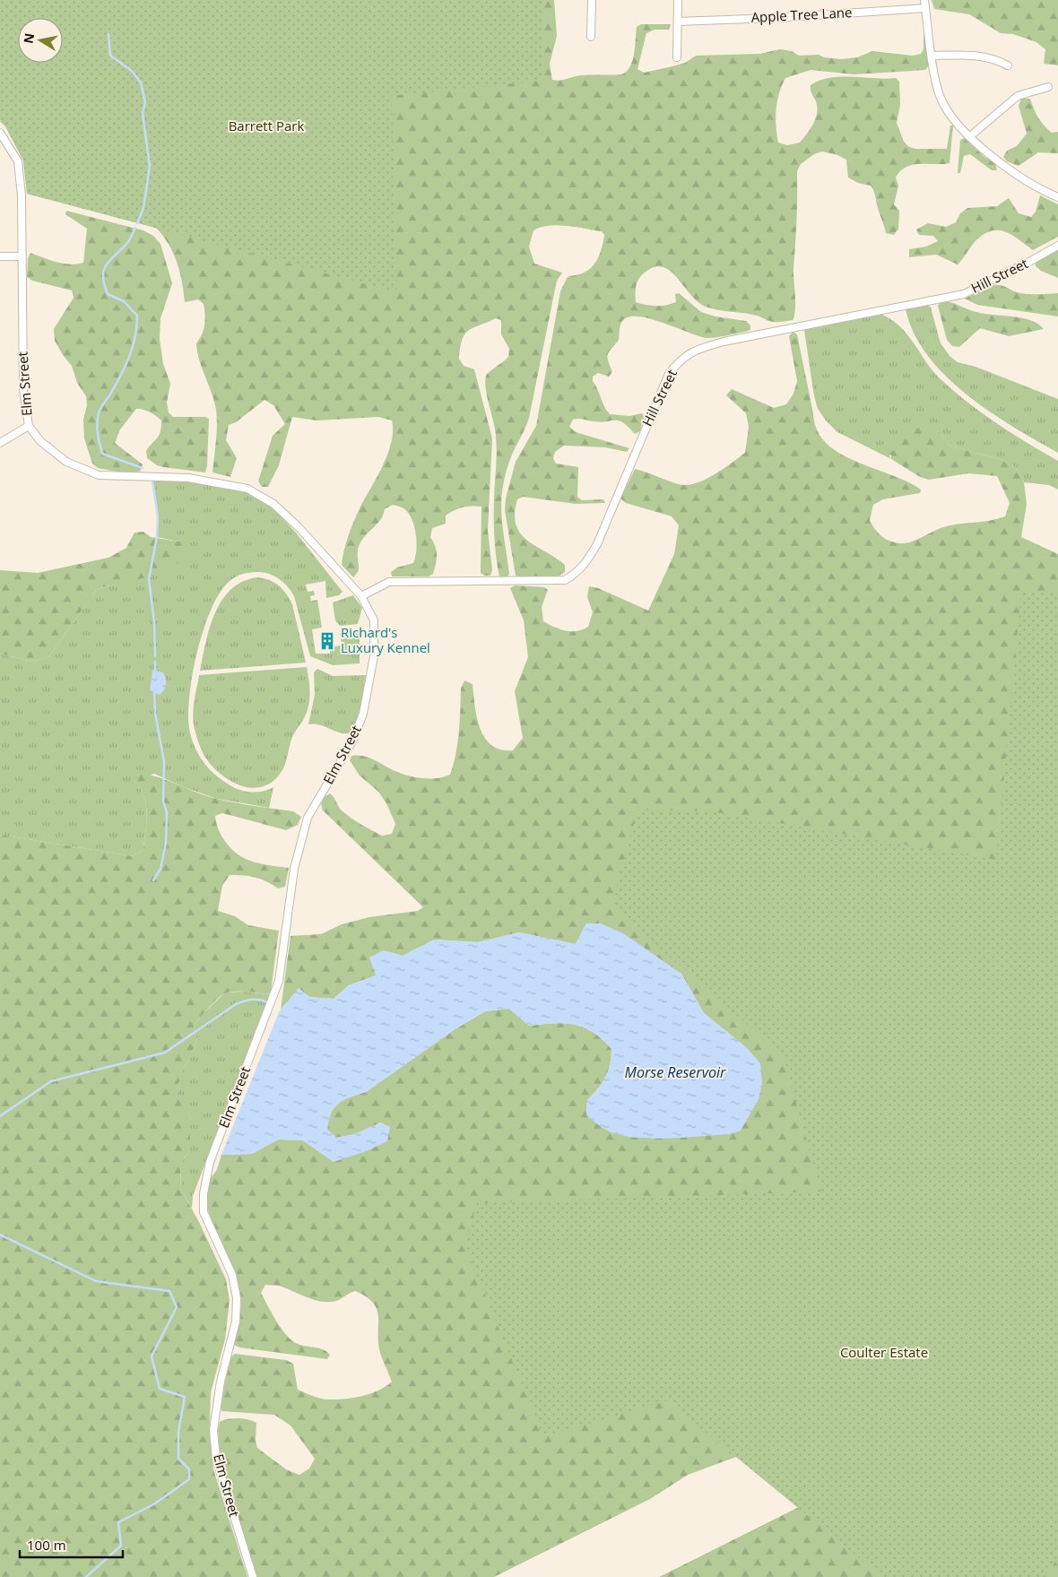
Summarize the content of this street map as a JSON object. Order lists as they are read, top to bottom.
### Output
{
  "streets": {
    "street": ["Apple Tree Lane", "Hill Street", "Elm Street"]
  },
  "crossings": [
    ["Hill Street", "Elm Street"]
  ],
  "water": ["Morse Reservoir"],
  "parks": ["Barrett Park", "Coulter Estate"],
  "places": {
    "building": ["Richard's Luxury Kennel"]
  },
  "scale_bar": "100 m",
  "north": "left"
}
